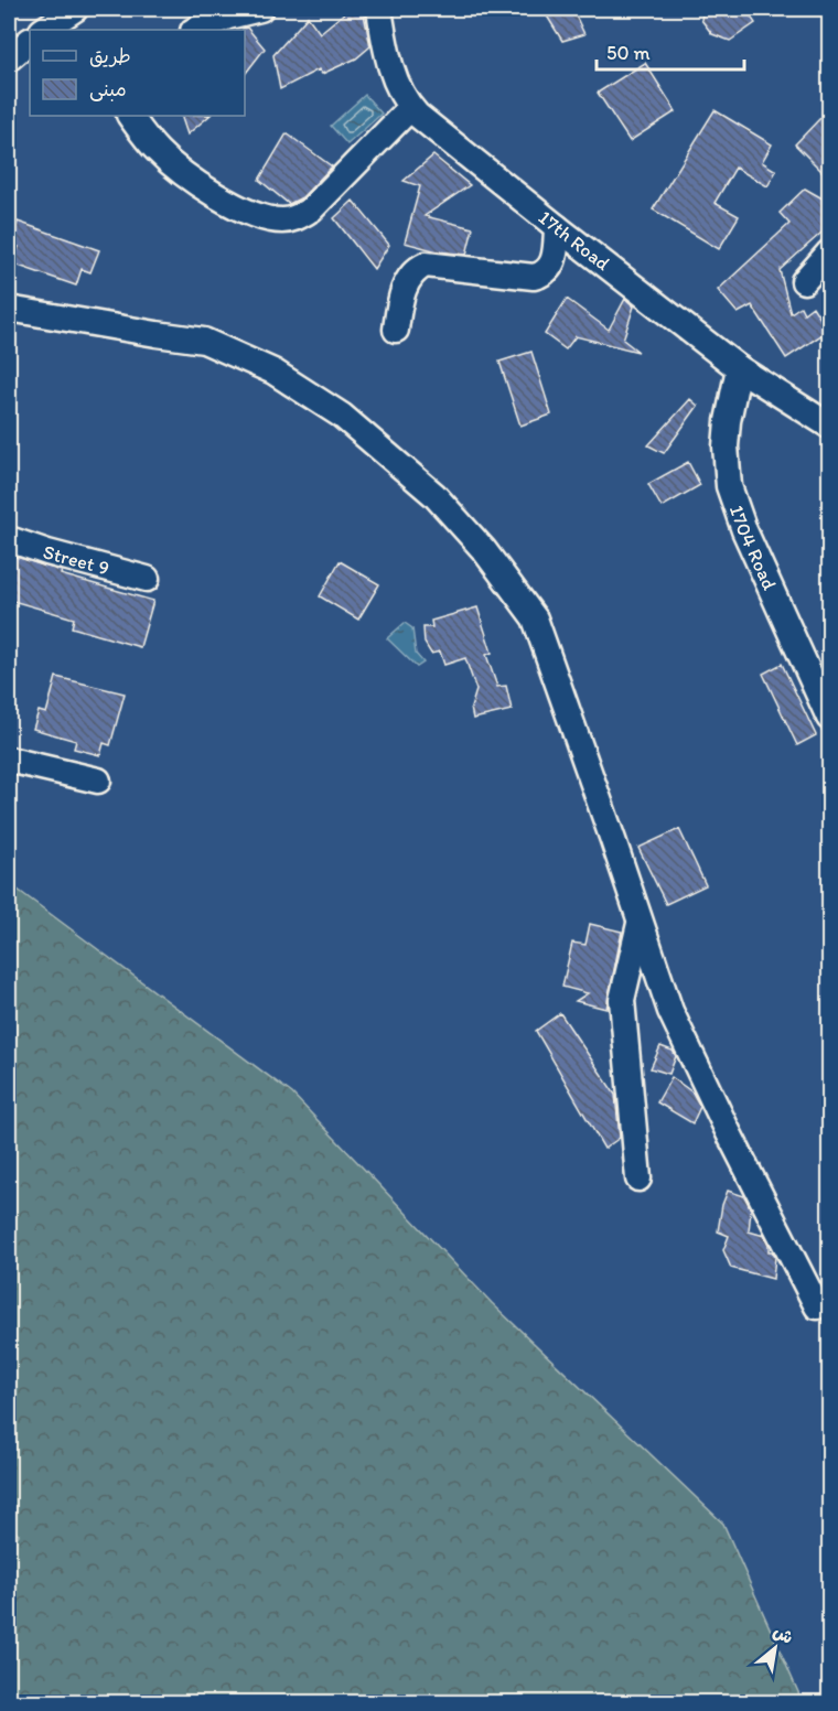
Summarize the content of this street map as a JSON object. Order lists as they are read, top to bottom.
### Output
{
  "streets": {
    "street": ["17th Road", "1704 Road", "Street 9"]
  },
  "crossings": [
    ["17th Road", "1704 Road"]
  ],
  "legend": ["طريق", "مبنى"],
  "scale_bar": "50 m",
  "north": "top right"
}
